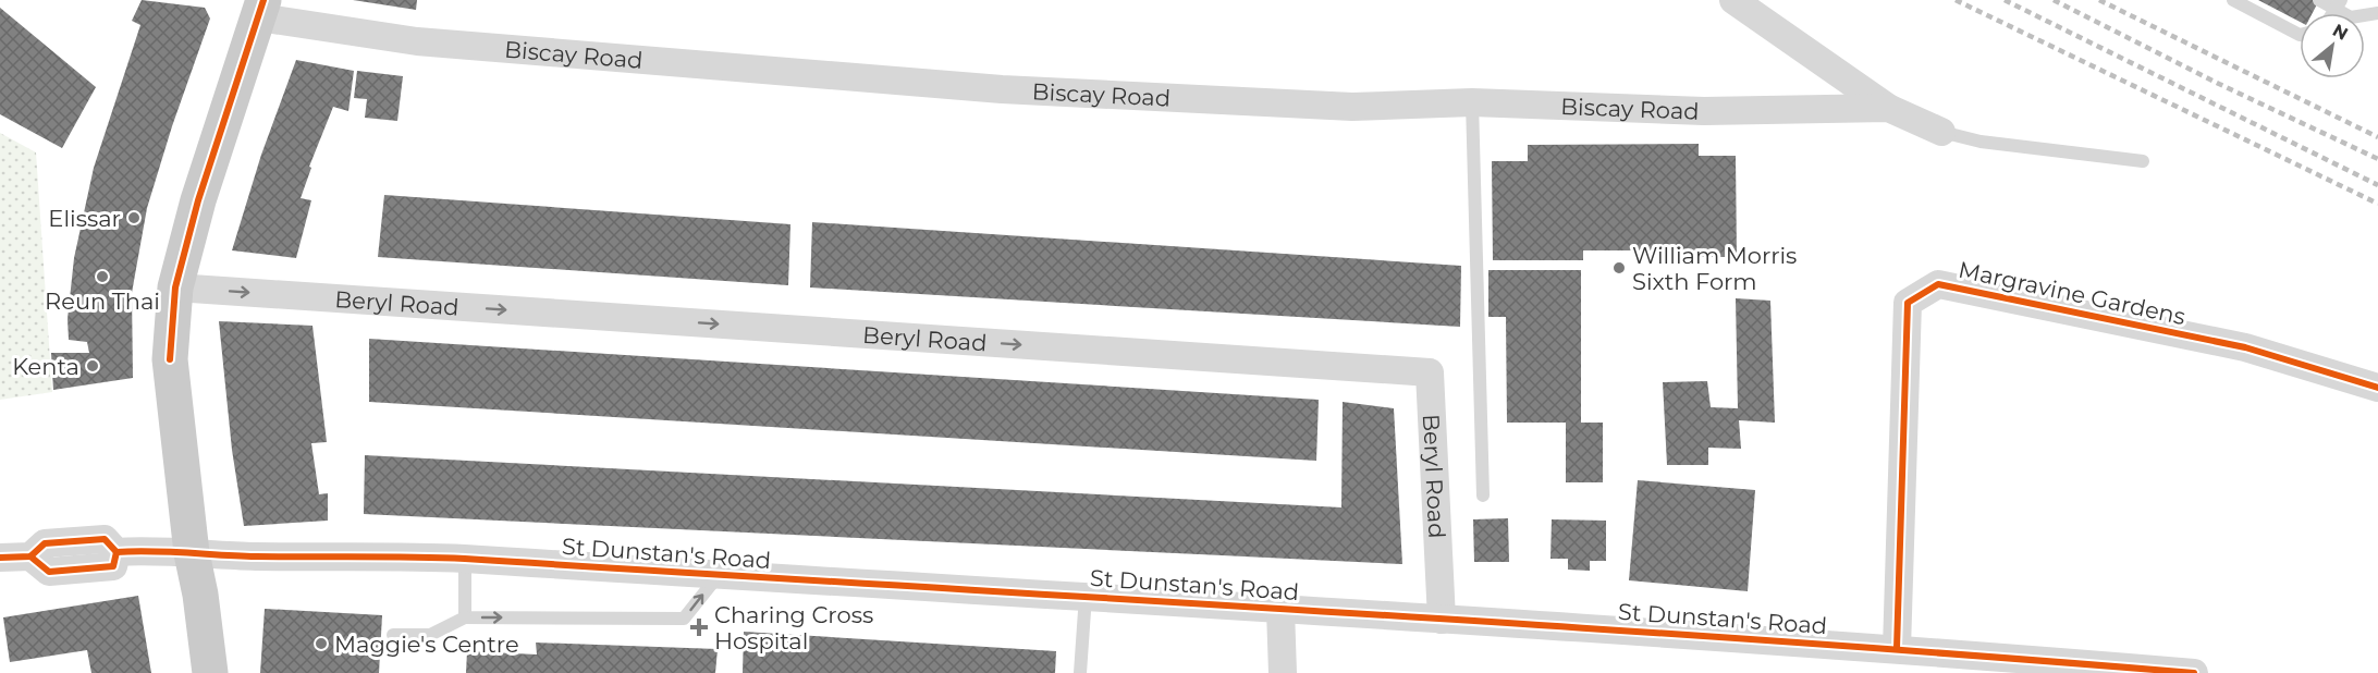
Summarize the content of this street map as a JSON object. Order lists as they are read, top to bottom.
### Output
{
  "streets": {
    "street": [
      "Biscay Road",
      "Margravine Gardens",
      "Beryl Road",
      "St Dunstan's Road"
    ]
  },
  "crossings": [
    ["Margravine Gardens", "St Dunstan's Road"],
    ["Beryl Road", "St Dunstan's Road"]
  ],
  "one_way": ["Beryl Road"],
  "places": {
    "other": [
      "Elissar",
      "William Morris Sixth Form",
      "Reun Thai",
      "Kenta",
      "Maggie's Centre"
    ],
    "health": ["Charing Cross Hospital"]
  },
  "north": "top right"
}
